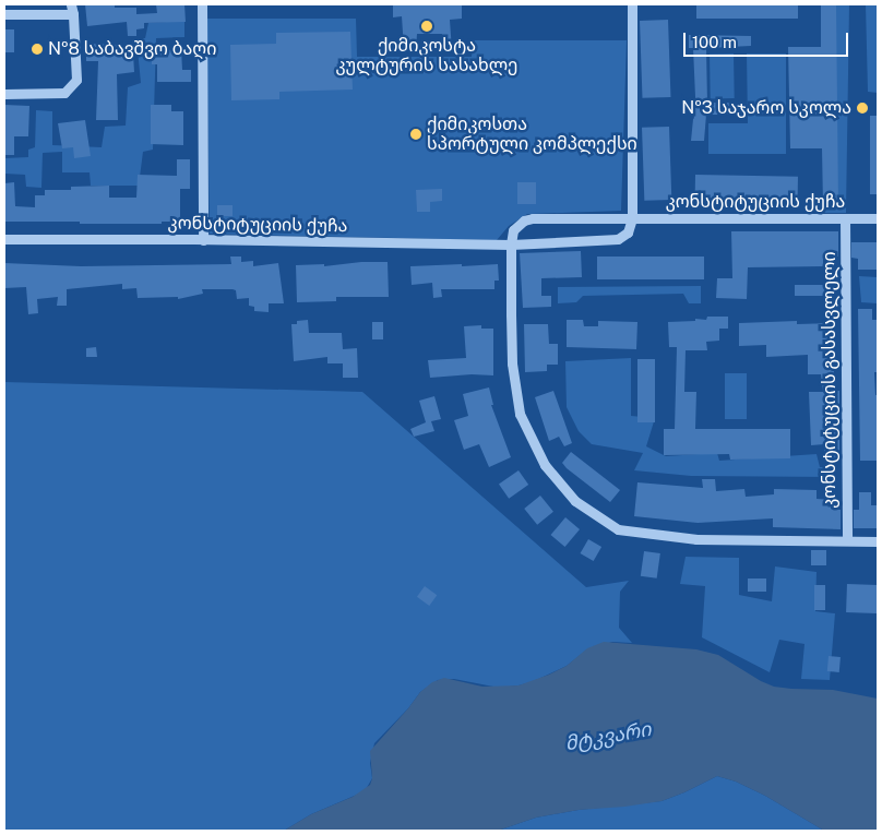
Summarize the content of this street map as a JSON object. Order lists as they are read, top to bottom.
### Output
{
  "streets": {
    "street": ["კონსტიტუციის ქუჩა", "კონსტიტუციის გასასვლელი"]
  },
  "crossings": [
    ["კონსტიტუციის ქუჩა", "კონსტიტუციის გასასვლელი"]
  ],
  "water": ["მტკვარი"],
  "places": [
    "ქიმიკოსტა კულტურის სასახლე",
    "№8 საბავშვო ბაღი",
    "№3 საჯარო სკოლა",
    "ქიმიკოსთა სპორტული კომპლექსი"
  ],
  "scale_bar": "100 m"
}
